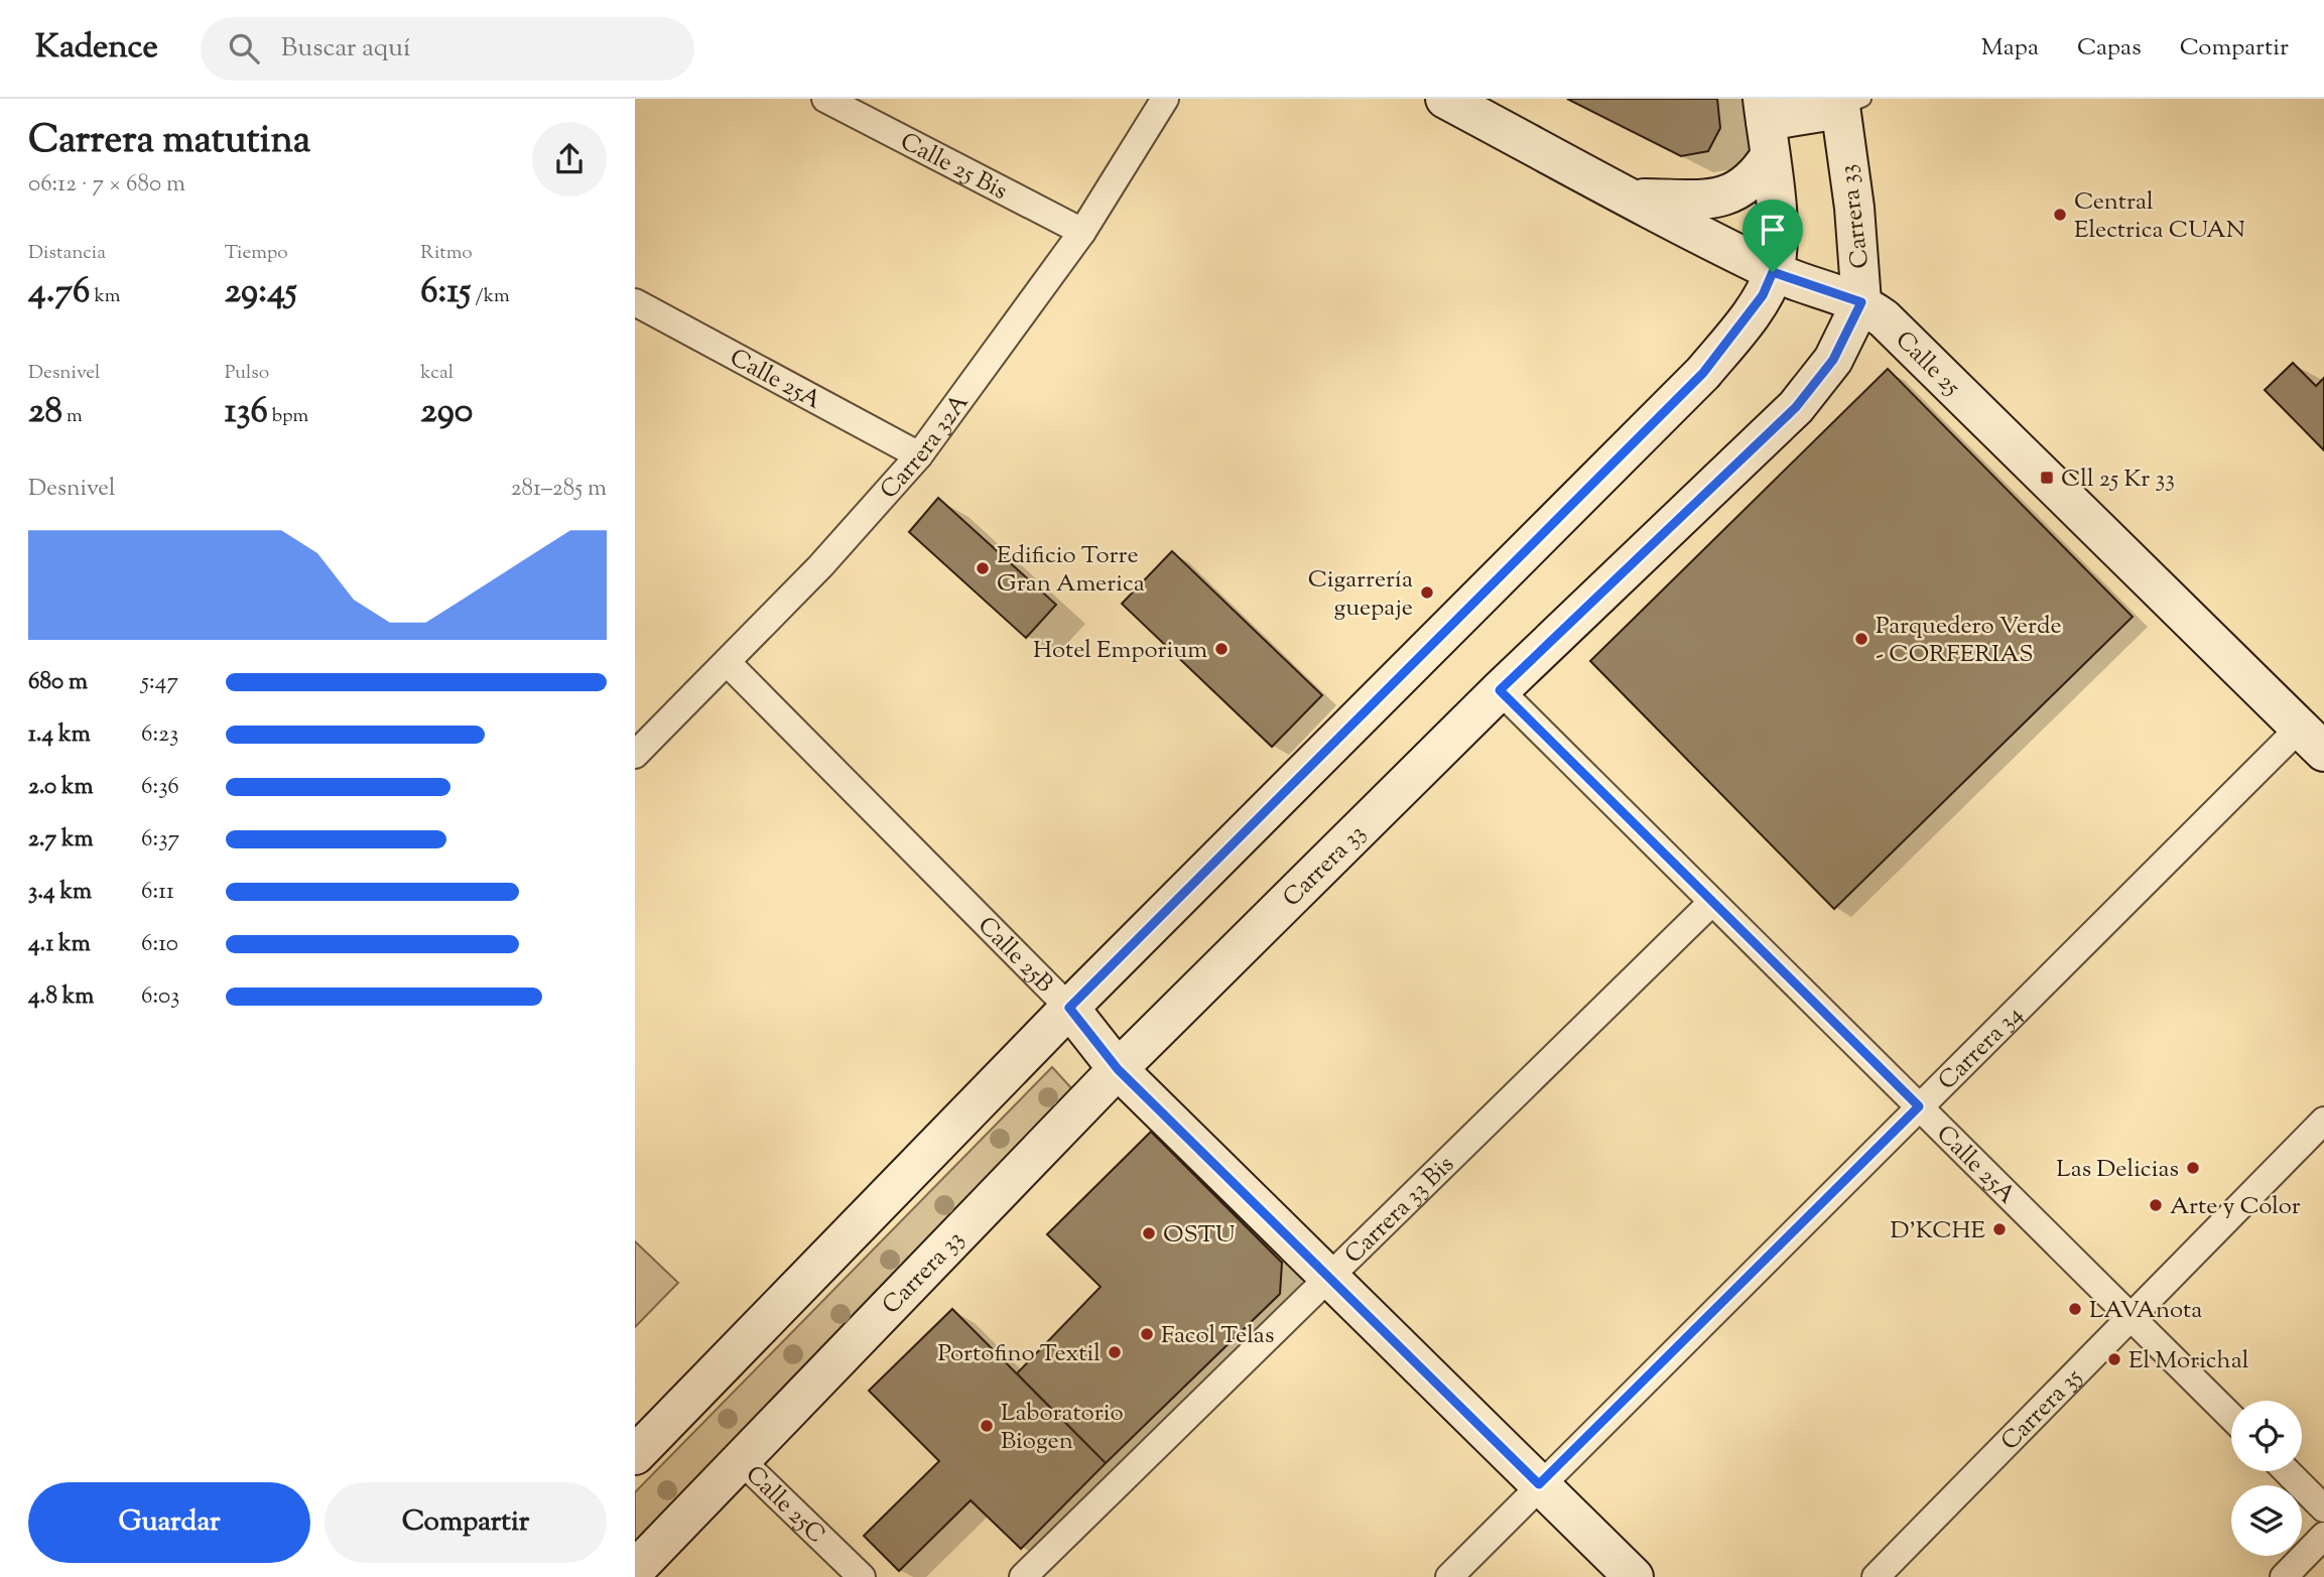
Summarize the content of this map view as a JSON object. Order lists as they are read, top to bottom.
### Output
{
  "streets": {
    "main road": ["Carrera 33", "Calle 25", "Calle 25B"],
    "street": [
      "Calle 25 Bis",
      "Calle 25A",
      "Carrera 32A",
      "Carrera 34",
      "Carrera 33 Bis",
      "Carrera 35",
      "Calle 25C"
    ]
  },
  "crossings": [
    ["Calle 25 Bis", "Carrera 32A"],
    ["Carrera 33", "Calle 25"],
    ["Carrera 33", "Calle 25A"],
    ["Carrera 33", "Calle 25B"],
    ["Carrera 33", "Calle 25C"],
    ["Calle 25", "Carrera 34"],
    ["Calle 25A", "Carrera 32A"],
    ["Calle 25A", "Carrera 34"],
    ["Calle 25A", "Carrera 33 Bis"],
    ["Calle 25A", "Carrera 35"],
    ["Carrera 32A", "Calle 25B"],
    ["Calle 25B", "Carrera 34"],
    ["Calle 25B", "Carrera 33 Bis"]
  ],
  "places": {
    "other": [
      "Central Electrica CUAN",
      "Edificio Torre Gran America",
      "Cigarrería guepaje",
      "Parquedero Verde - CORFERIAS",
      "Hotel Emporium",
      "Las Delicias",
      "Arte y Color",
      "D'KCHE",
      "OSTU",
      "LAVAnota",
      "Facol Telas",
      "Portofino Textil",
      "El Morichal",
      "Laboratorio Biogen"
    ],
    "transit": ["Cll 25 Kr 33"]
  },
  "page": {
    "header": "Kadence",
    "search": "Buscar aquí",
    "nav": ["Mapa", "Capas", "Compartir"],
    "heading": ["Carrera matutina", "06:12 · 7 × 680 m"],
    "stats": [
      ["Distancia", "4.76 km"],
      ["Tiempo", "29:45"],
      ["Ritmo", "6:15 /km"],
      ["Desnivel", "28 m"],
      ["Pulso", "136 bpm"],
      ["kcal", "290"]
    ],
    "chart": ["Desnivel", "281–285 m"],
    "list": [
      {
        "name": "680 m",
        "note": "5:47"
      },
      {
        "name": "1.4 km",
        "note": "6:23"
      },
      {
        "name": "2.0 km",
        "note": "6:36"
      },
      {
        "name": "2.7 km",
        "note": "6:37"
      },
      {
        "name": "3.4 km",
        "note": "6:11"
      },
      {
        "name": "4.1 km",
        "note": "6:10"
      },
      {
        "name": "4.8 km",
        "note": "6:03"
      }
    ],
    "buttons": ["Guardar", "Compartir"]
  }
}
